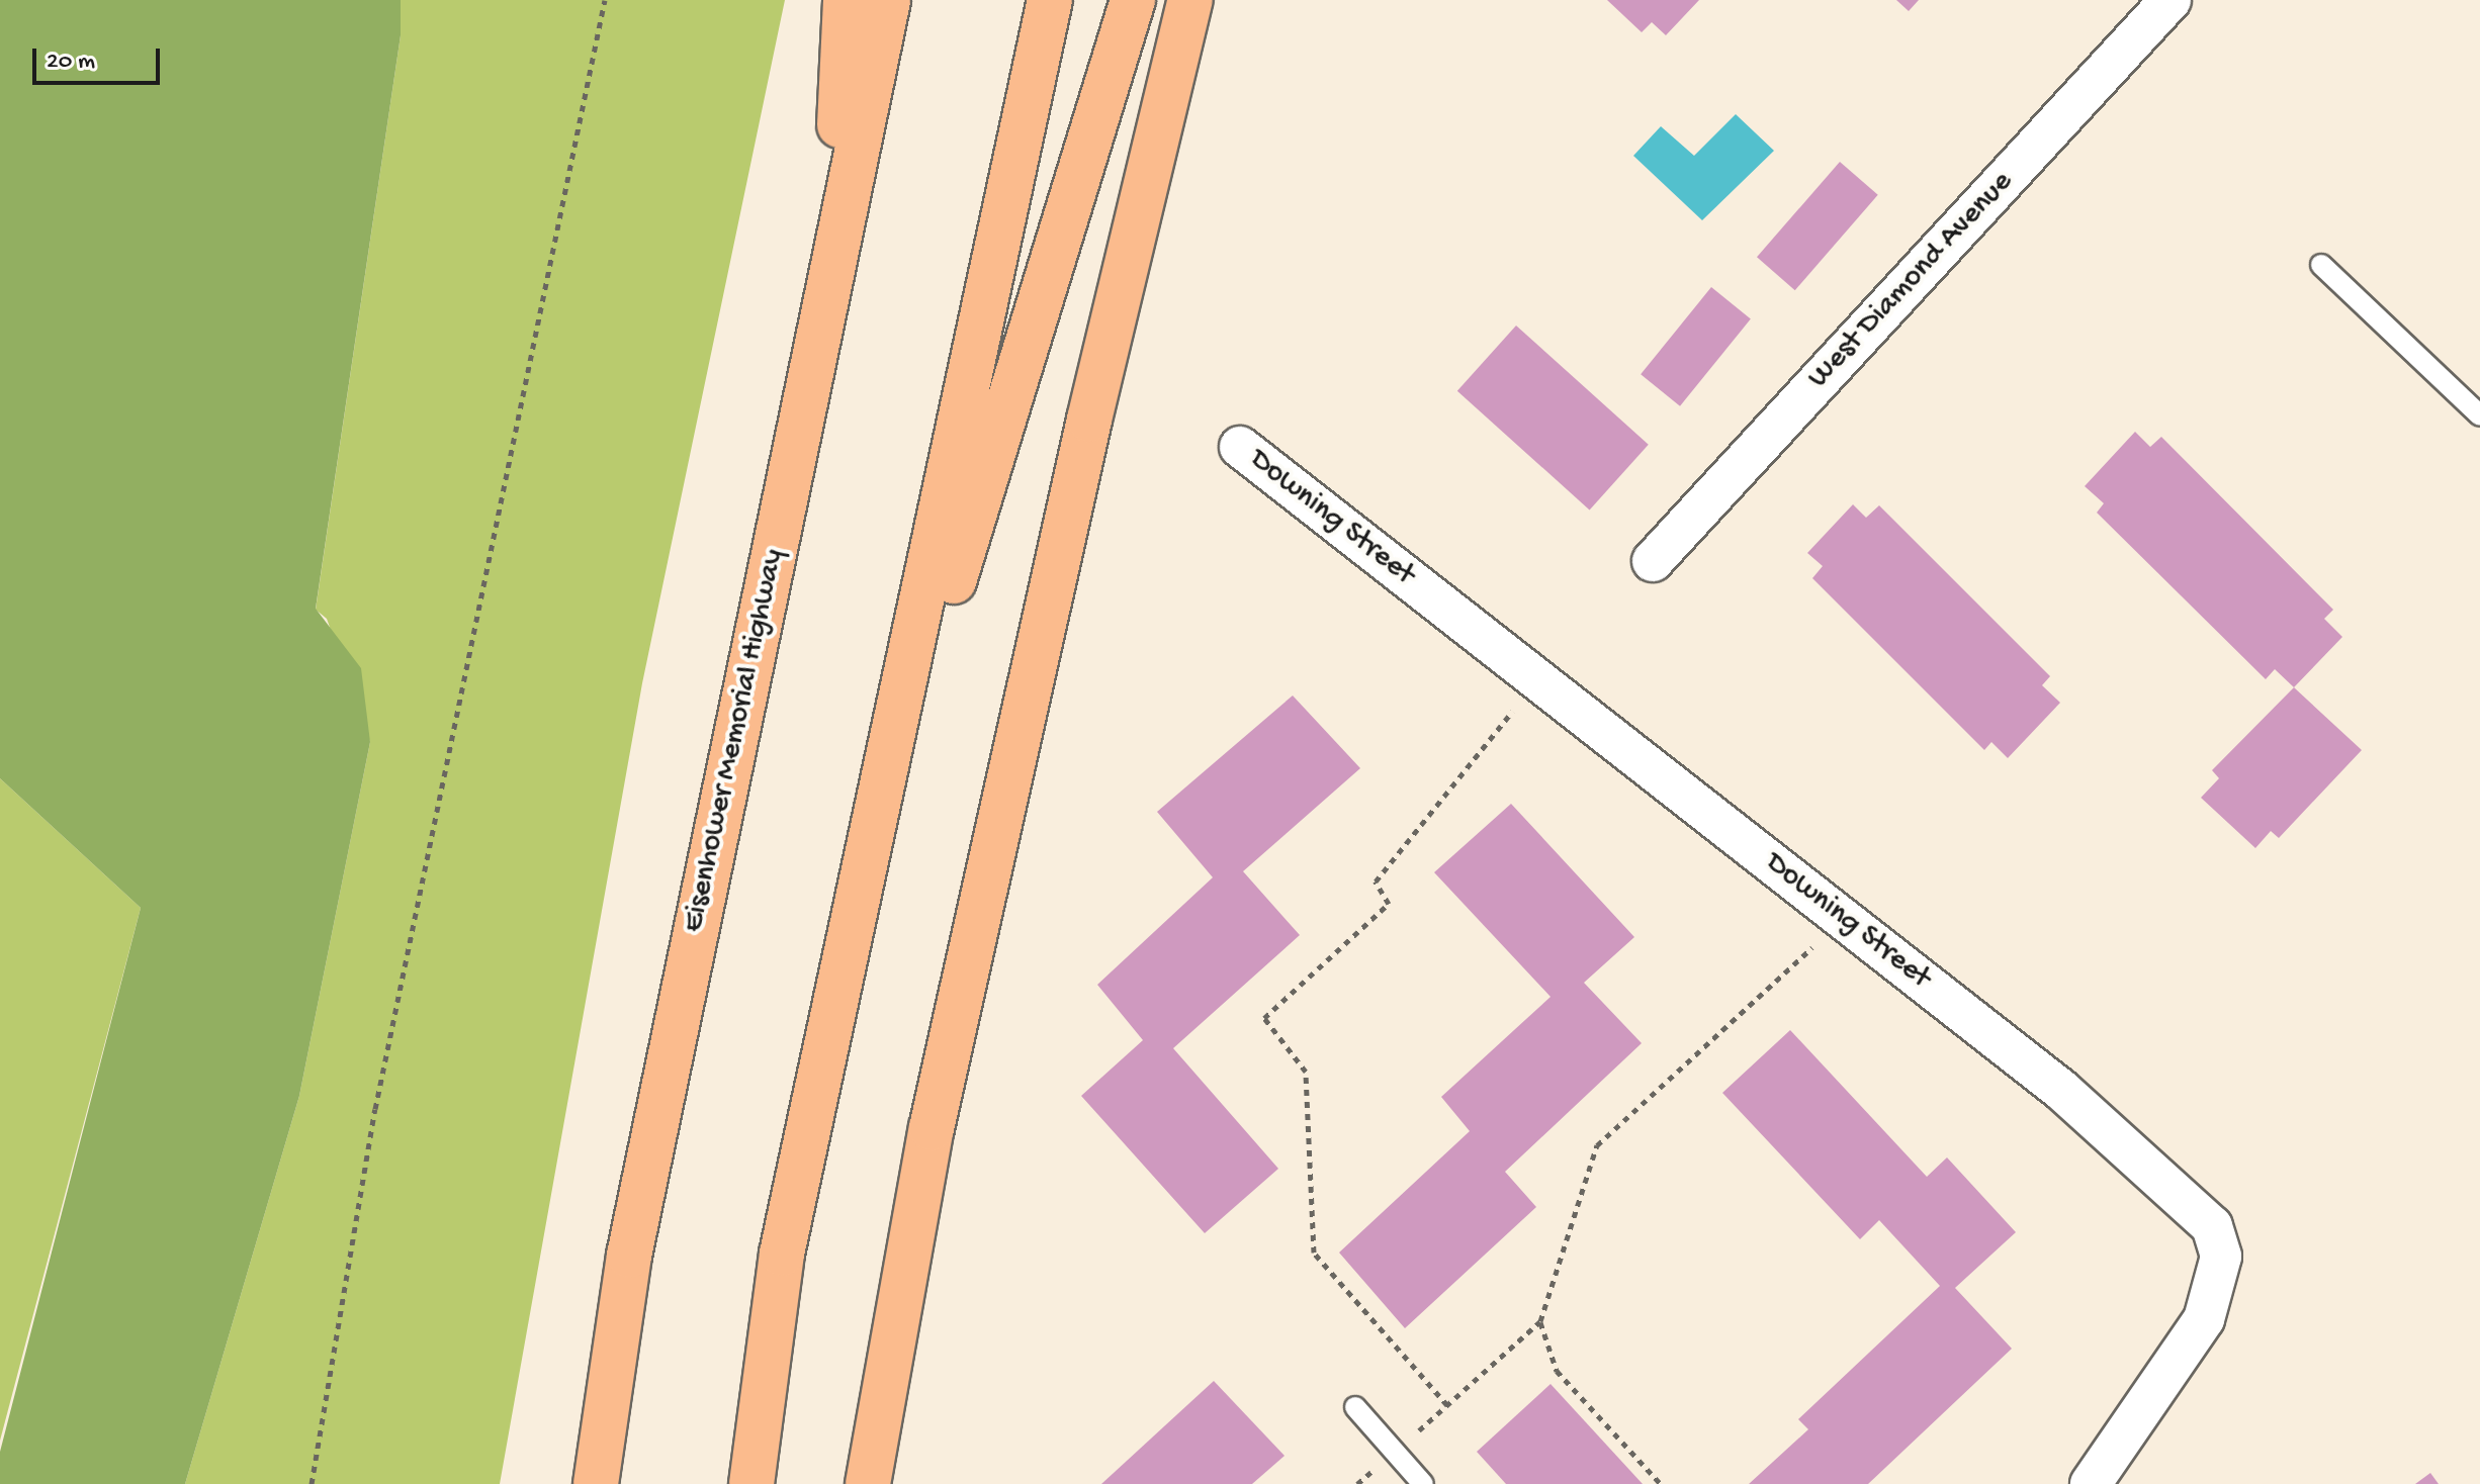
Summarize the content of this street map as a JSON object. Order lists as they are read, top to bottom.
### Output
{
  "streets": {
    "highway": ["Eisenhower Memorial Highway"],
    "street": ["West Diamond Avenue", "Downing Street"]
  },
  "scale_bar": "20 m"
}
